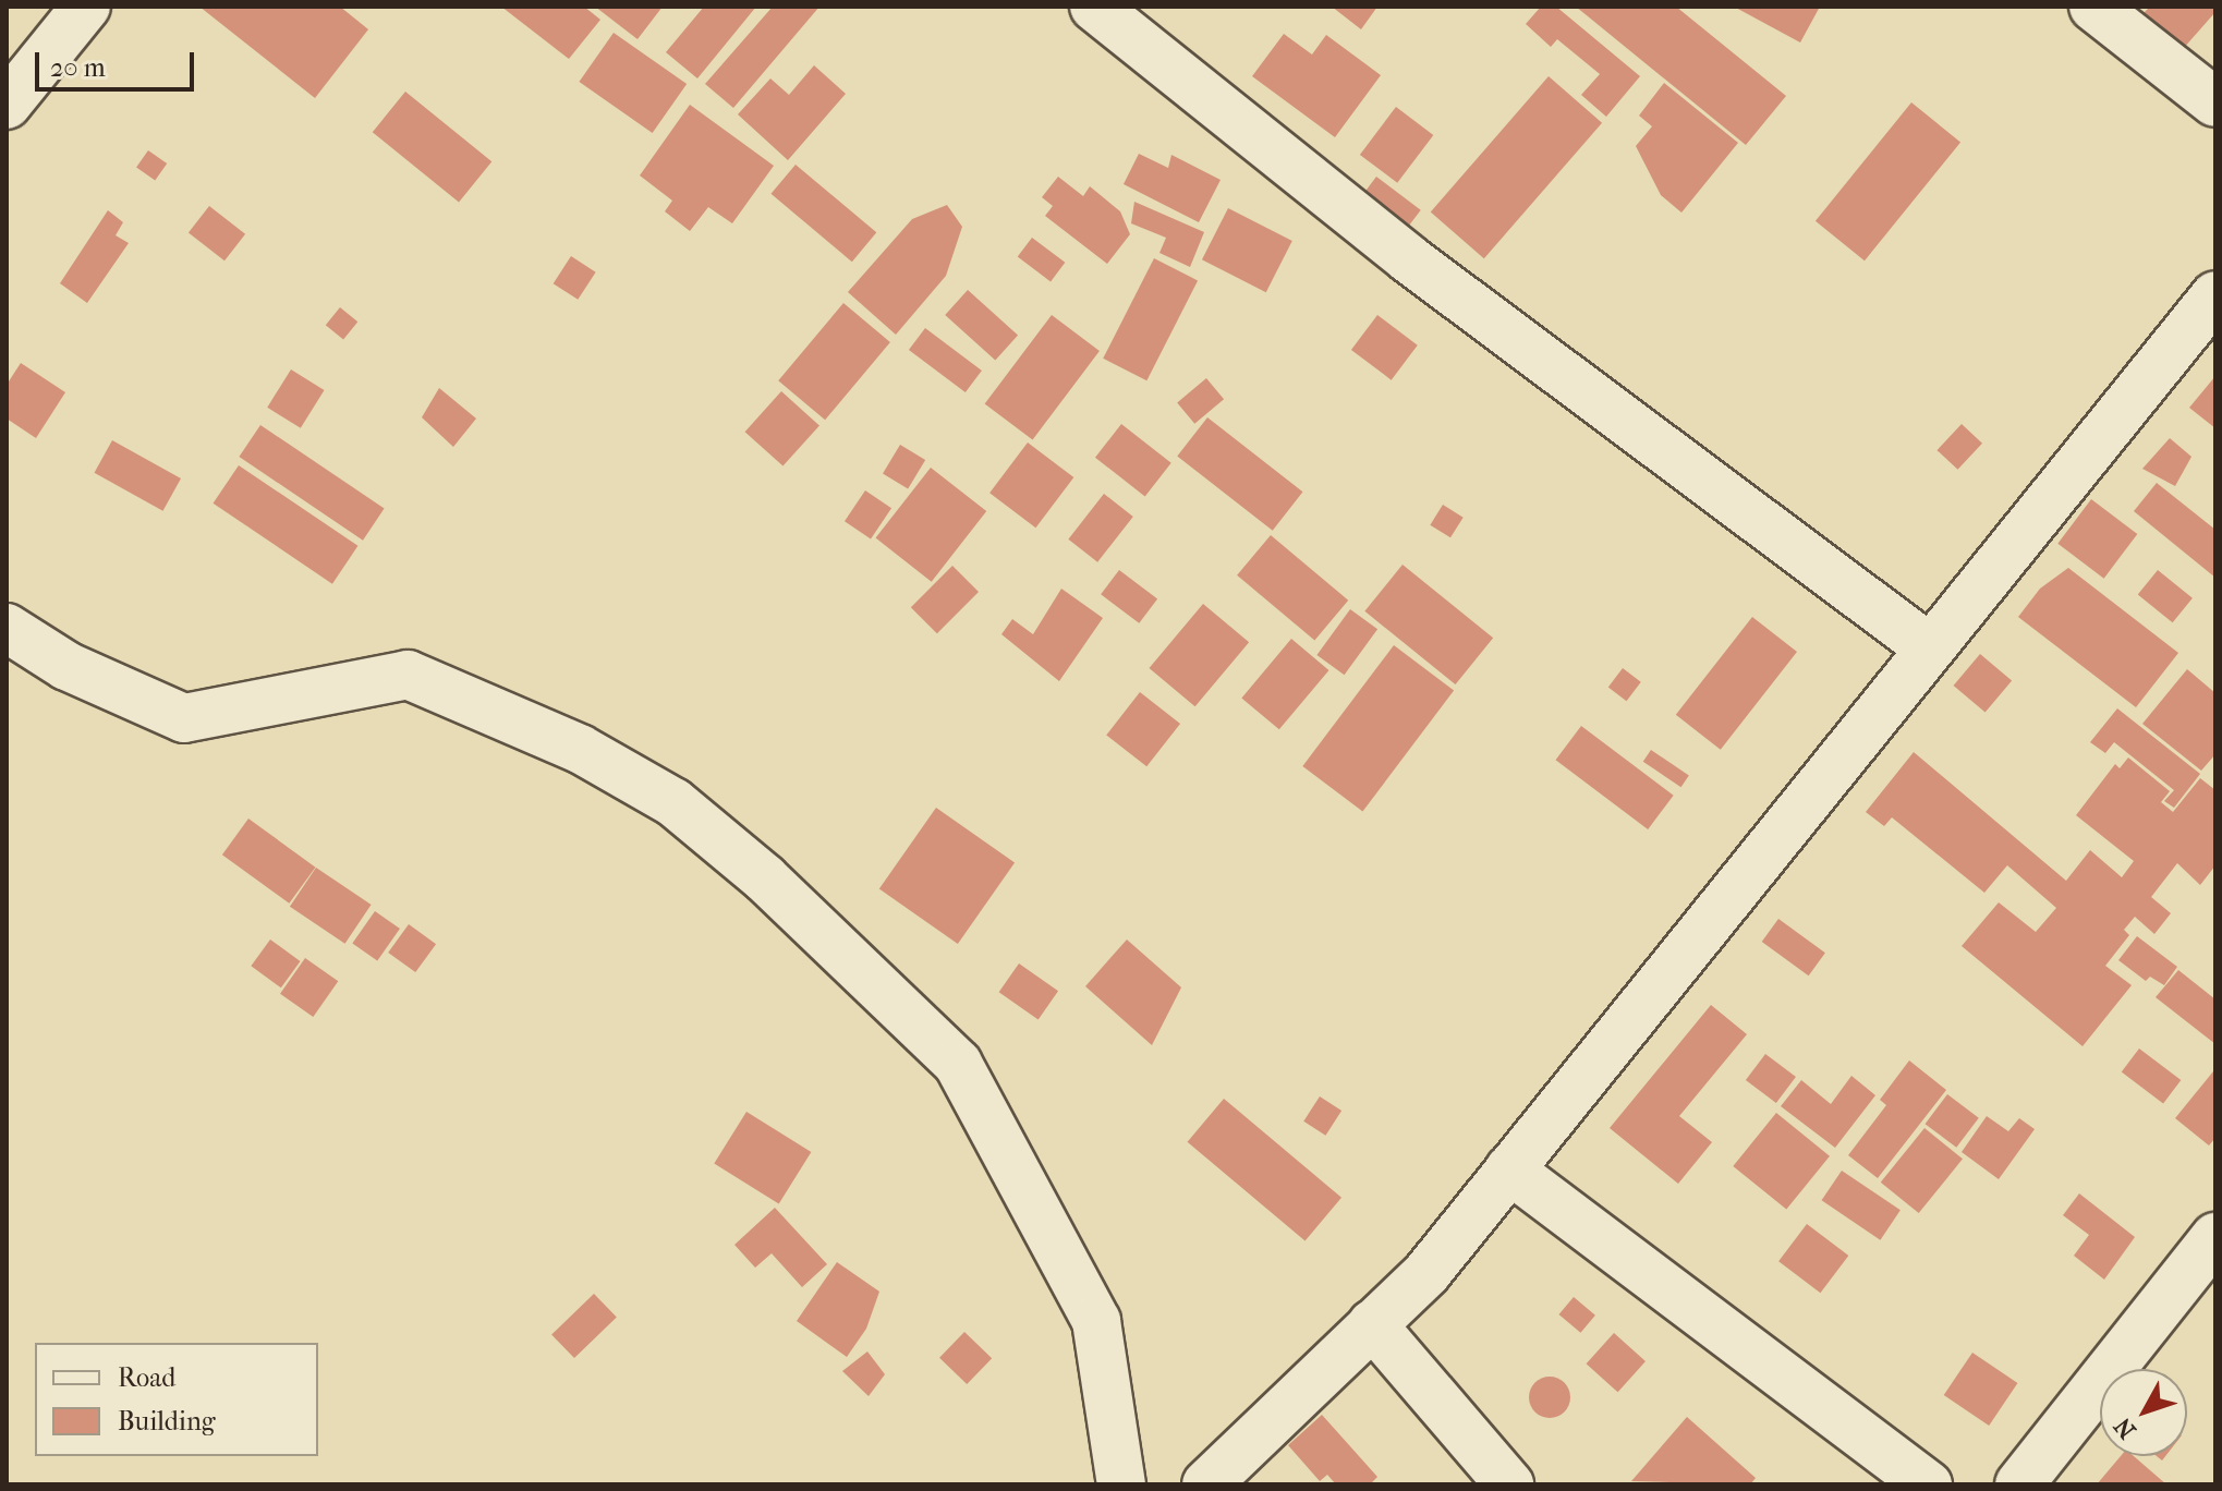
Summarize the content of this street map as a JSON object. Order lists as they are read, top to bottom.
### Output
{
  "legend": ["Road", "Building"],
  "scale_bar": "20 m",
  "north": "bottom left"
}
